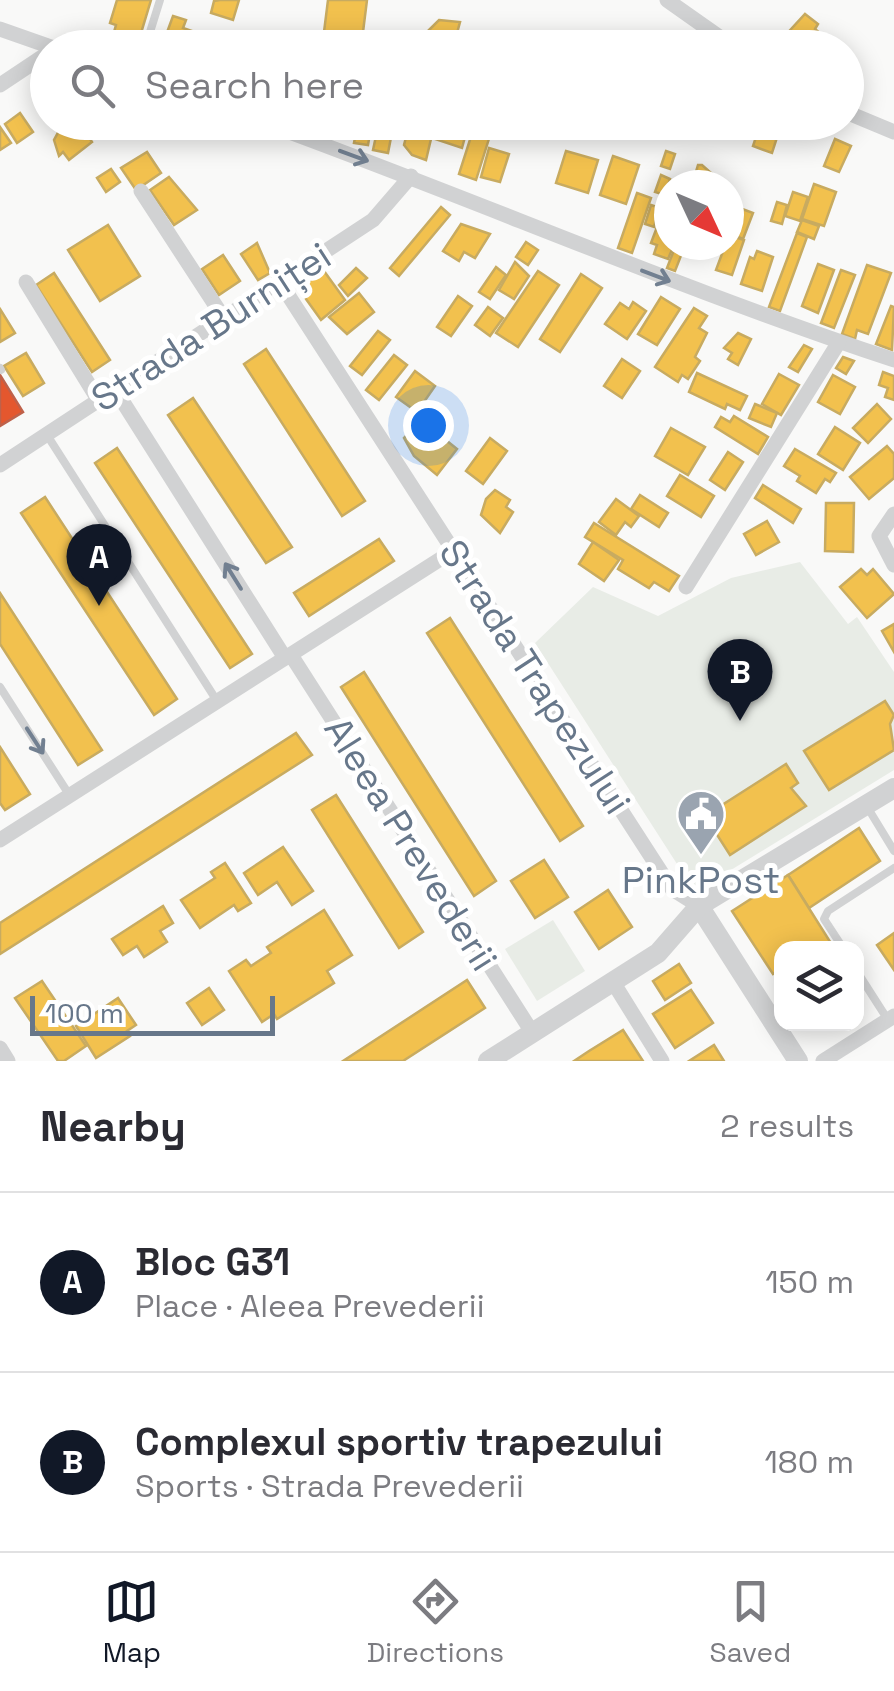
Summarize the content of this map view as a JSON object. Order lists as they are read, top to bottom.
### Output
{
  "streets": {
    "street": ["Strada Burniței", "Strada Trapezului", "Aleea Prevederii"]
  },
  "crossings": [
    ["Strada Burniței", "Strada Trapezului"],
    ["Strada Burniței", "Aleea Prevederii"]
  ],
  "one_way": ["Aleea Prevederii"],
  "places": {
    "public building": ["PinkPost"]
  },
  "scale_bar": "100 m",
  "north": "bottom right",
  "page": {
    "search": "Search here",
    "pins": ["A", "B"],
    "scale": "100 m",
    "heading": ["Nearby", "2 results"],
    "list": [
      {
        "mark": "A",
        "name": "Bloc G31",
        "note": "Place · Aleea Prevederii",
        "value": "150 m"
      },
      {
        "mark": "B",
        "name": "Complexul sportiv trapezului",
        "note": "Sports · Strada Prevederii",
        "value": "180 m"
      }
    ],
    "nav": ["Map", "Directions", "Saved"]
  }
}
